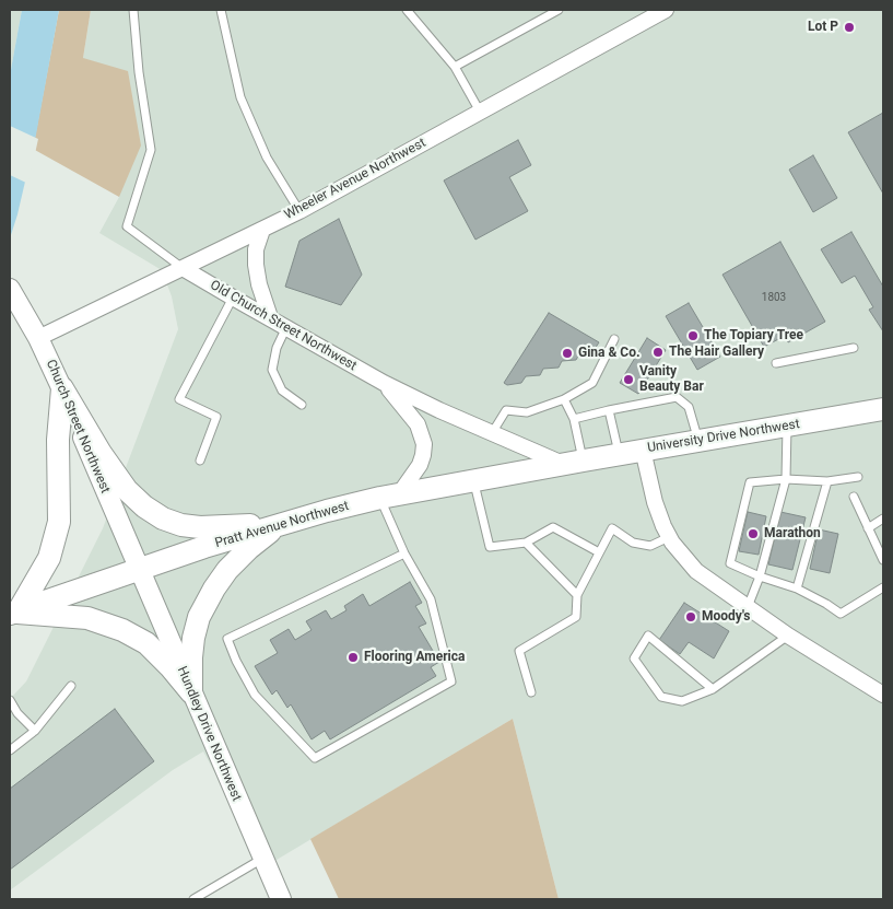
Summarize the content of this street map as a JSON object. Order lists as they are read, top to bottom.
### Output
{
  "streets": {
    "main road": ["University Drive Northwest", "Pratt Avenue Northwest"],
    "street": [
      "Wheeler Avenue Northwest",
      "Old Church Street Northwest",
      "Church Street Northwest",
      "Hundley Drive Northwest"
    ]
  },
  "crossings": [
    ["Wheeler Avenue Northwest", "Old Church Street Northwest"],
    ["Wheeler Avenue Northwest", "Church Street Northwest"],
    ["Old Church Street Northwest", "University Drive Northwest"],
    ["Old Church Street Northwest", "Pratt Avenue Northwest"],
    ["Church Street Northwest", "Pratt Avenue Northwest"],
    ["Church Street Northwest", "Hundley Drive Northwest"],
    ["University Drive Northwest", "Pratt Avenue Northwest"],
    ["Pratt Avenue Northwest", "Hundley Drive Northwest"]
  ],
  "places": [
    "Lot P",
    "The Topiary Tree",
    "The Hair Gallery",
    "Gina & Co.",
    "Vanity Beauty Bar",
    "Marathon",
    "Moody's",
    "Flooring America"
  ],
  "house_numbers": ["1803"]
}
